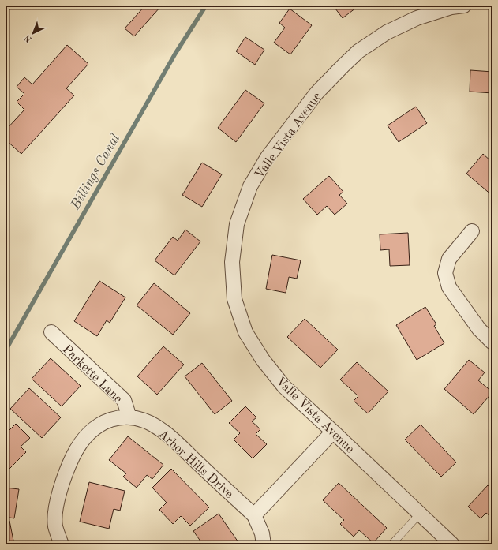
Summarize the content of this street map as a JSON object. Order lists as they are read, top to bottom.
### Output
{
  "streets": {
    "street": ["Valle Vista Avenue", "Parkette Lane", "Arbor Hills Drive"]
  },
  "crossings": [
    ["Parkette Lane", "Arbor Hills Drive"]
  ],
  "water": ["Billings Canal"],
  "north": "bottom left"
}
